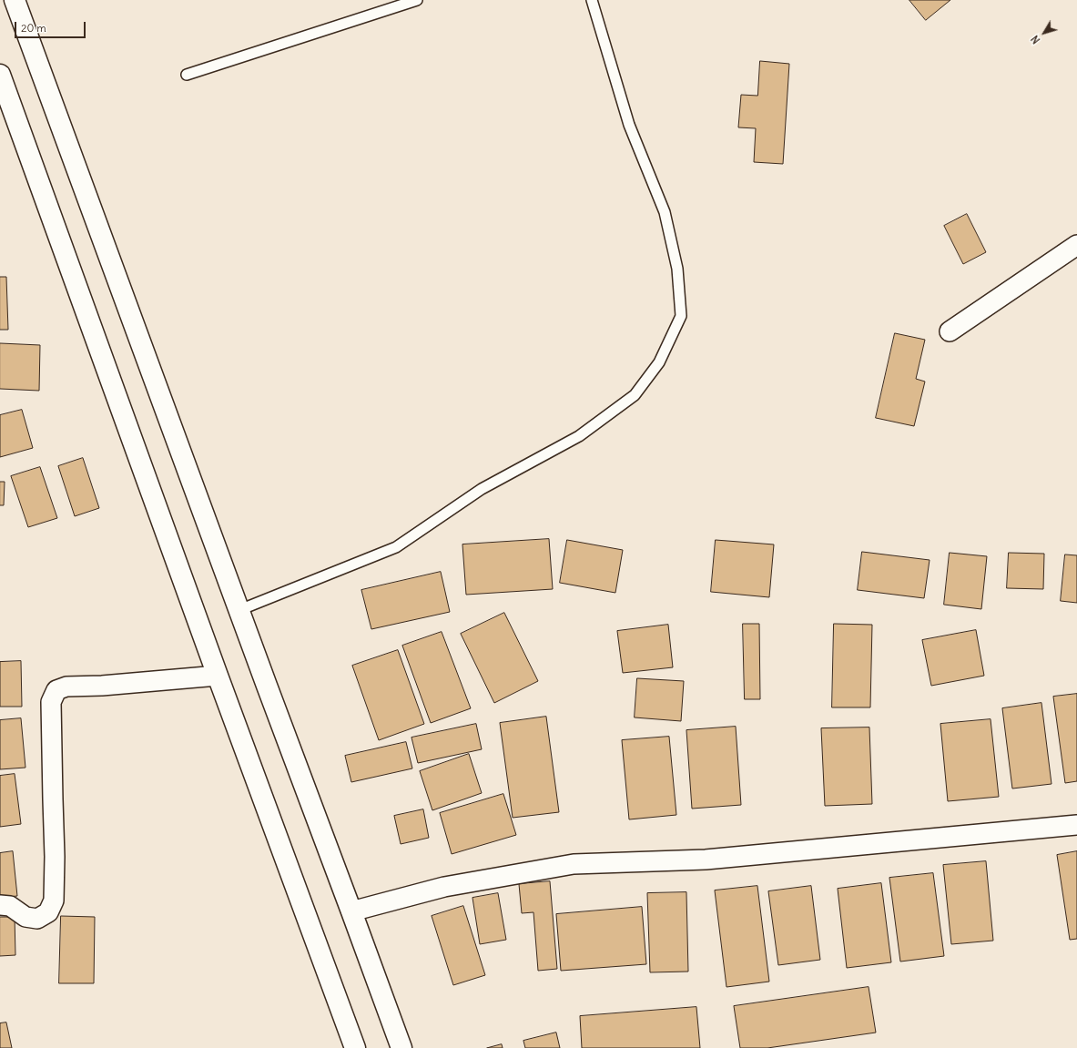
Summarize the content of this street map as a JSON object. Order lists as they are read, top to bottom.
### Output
{
  "scale_bar": "20 m",
  "north": "bottom left"
}
